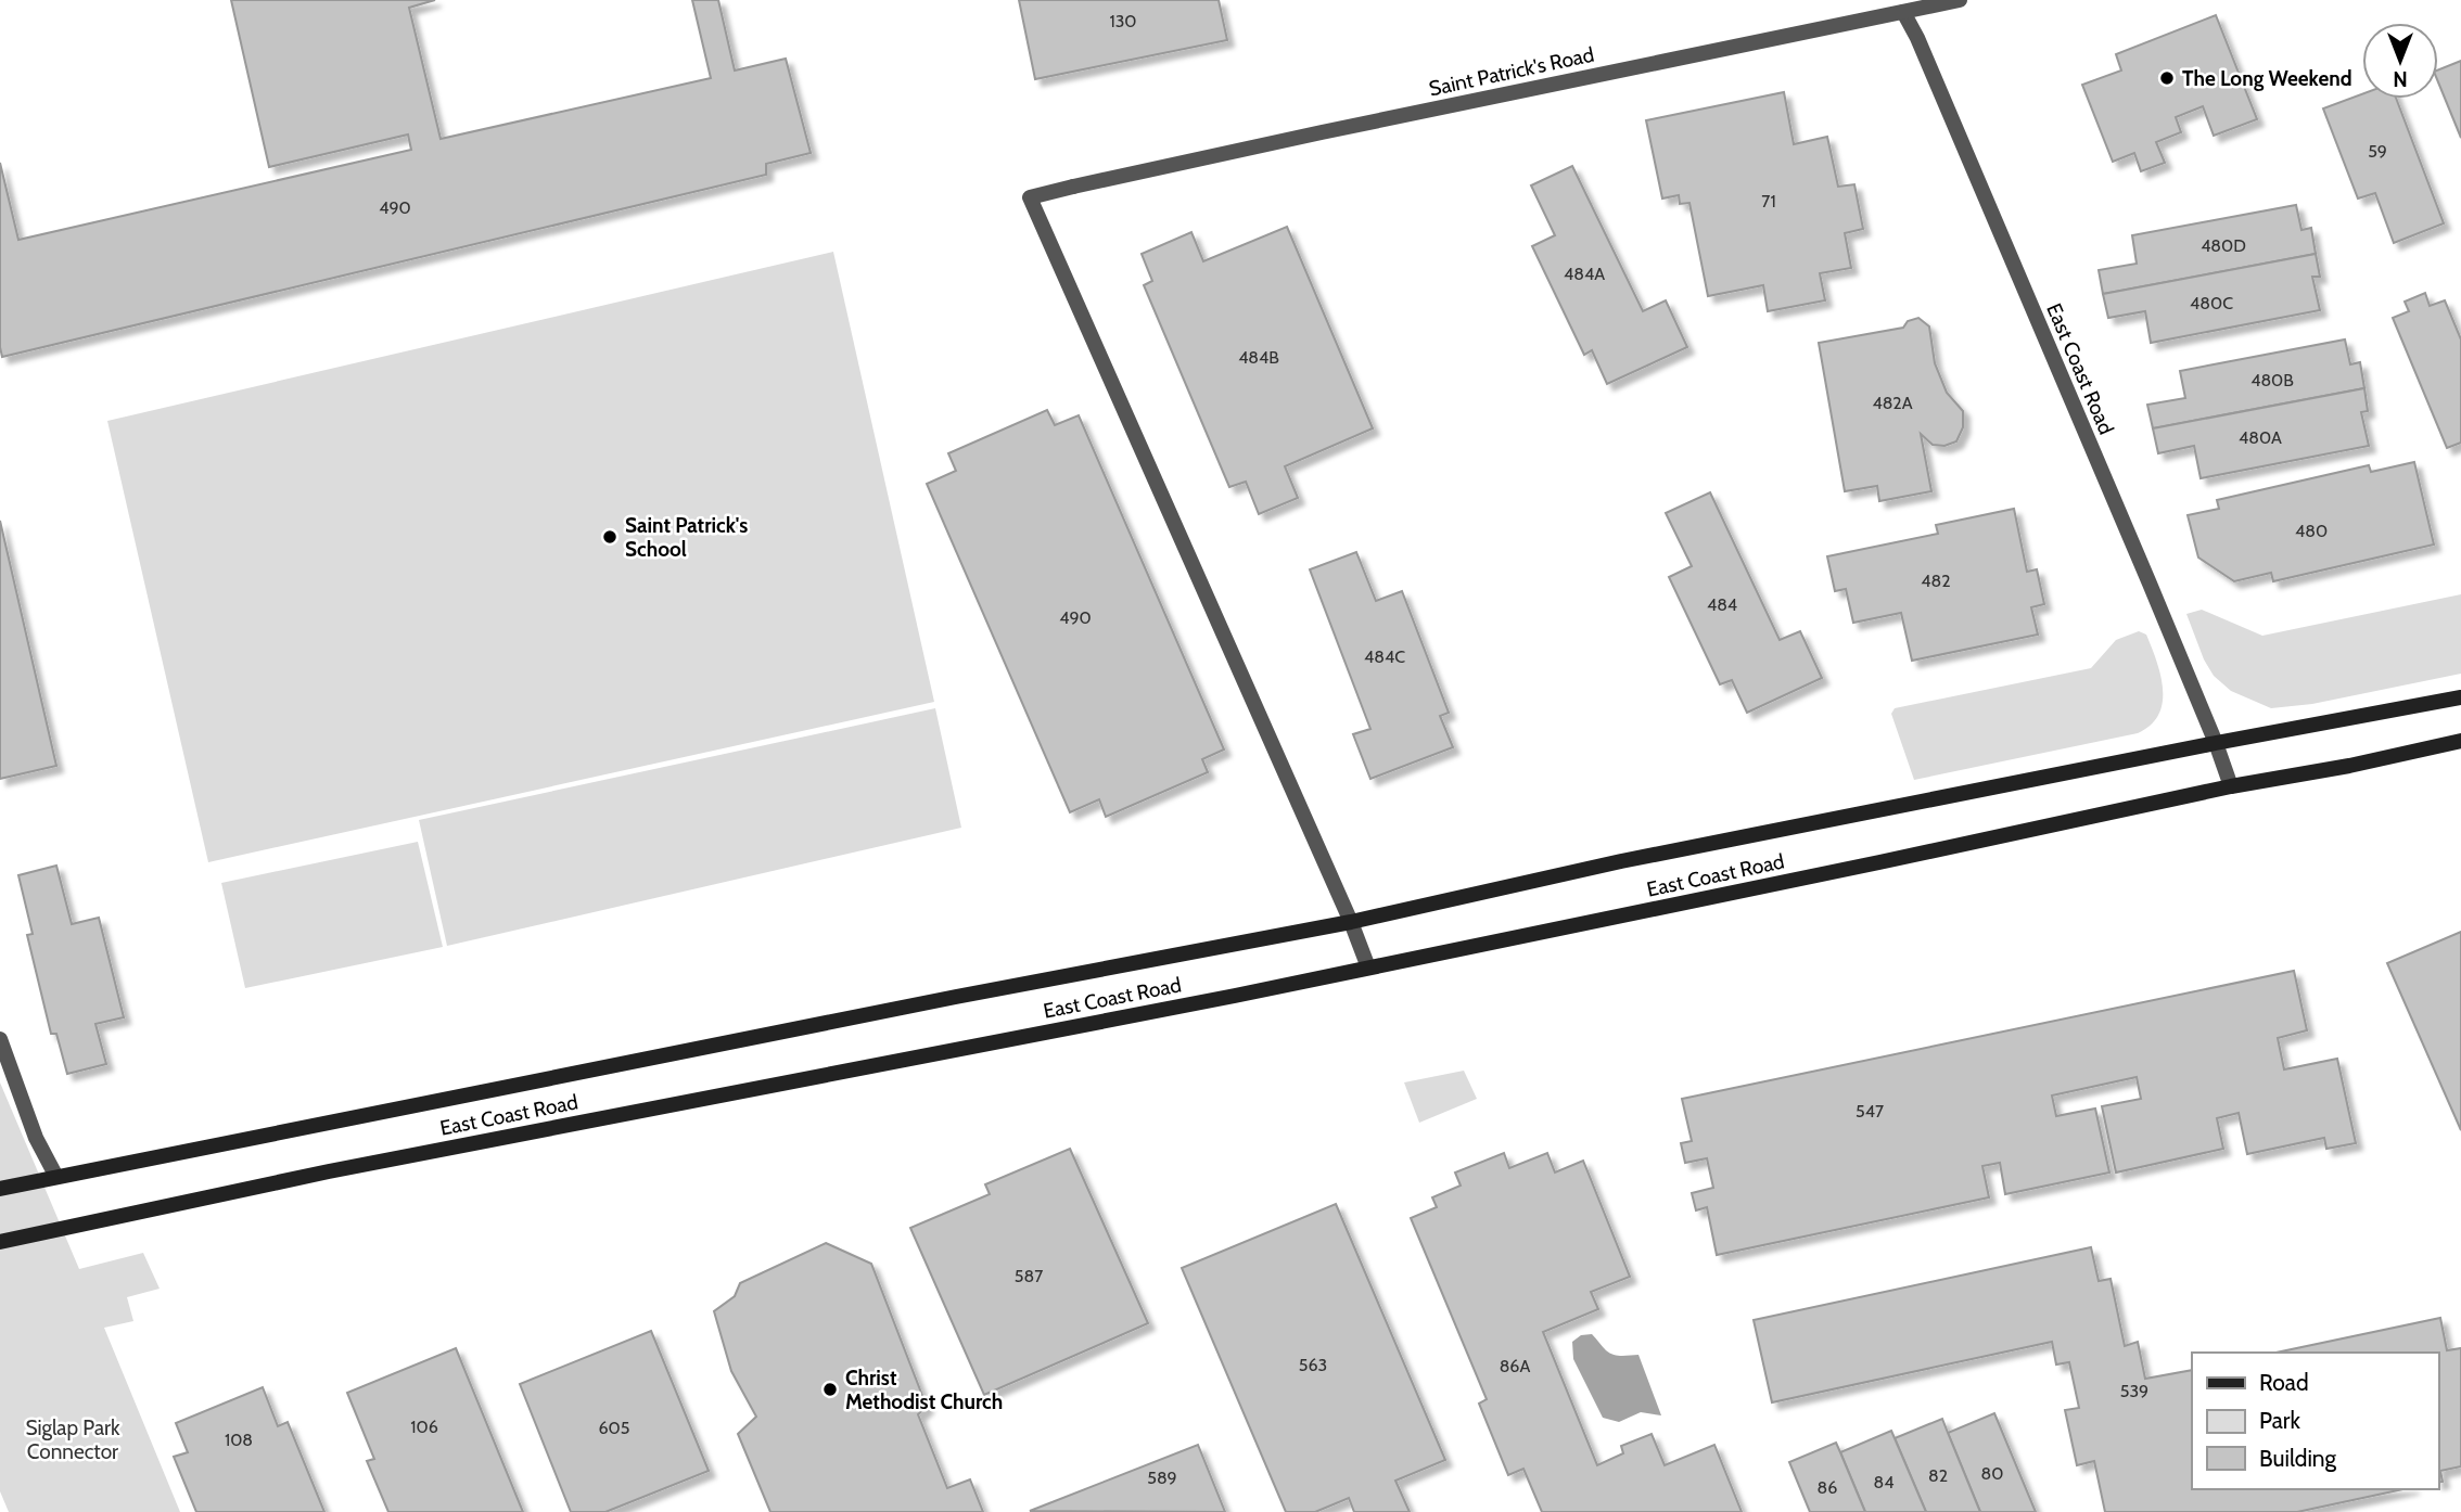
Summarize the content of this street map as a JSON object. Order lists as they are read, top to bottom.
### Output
{
  "streets": {
    "main road": ["East Coast Road"],
    "street": ["Saint Patrick's Road"]
  },
  "crossings": [
    ["Saint Patrick's Road", "East Coast Road"]
  ],
  "parks": ["Siglap Park Connector"],
  "places": ["The Long Weekend", "Saint Patrick's School", "Christ Methodist Church"],
  "house_numbers": [
    "130",
    "59",
    "71",
    "490",
    "480D",
    "484A",
    "480C",
    "484B",
    "480B",
    "482A",
    "480A",
    "480",
    "482",
    "484",
    "490",
    "484C",
    "547",
    "587",
    "563",
    "86A",
    "539",
    "106",
    "605",
    "108",
    "80",
    "82",
    "589",
    "84",
    "86"
  ],
  "legend": ["Road", "Park", "Building"],
  "north": "bottom"
}
